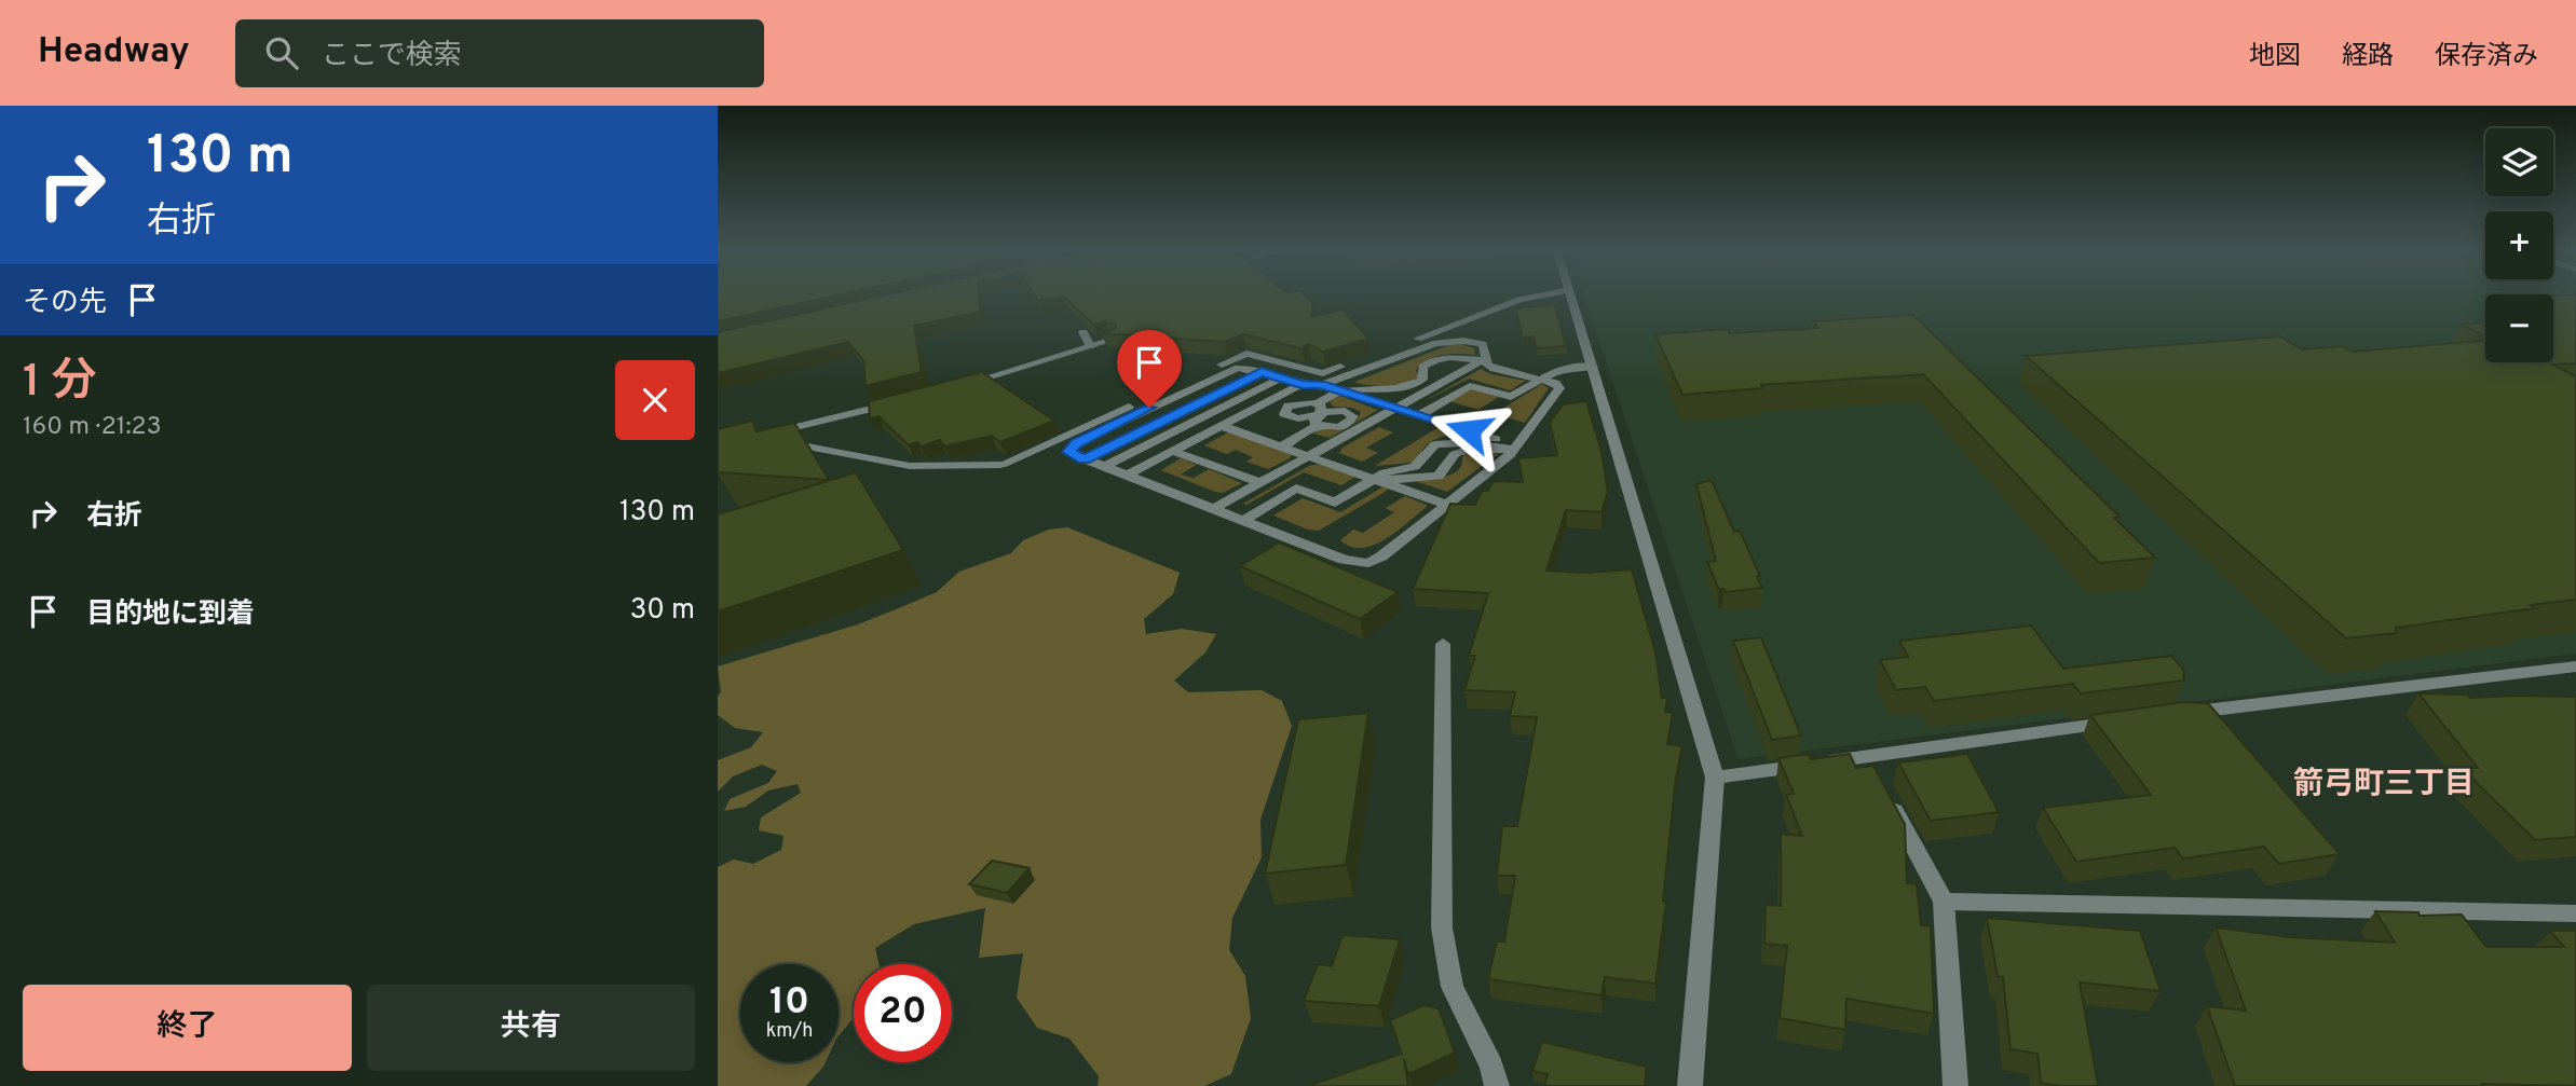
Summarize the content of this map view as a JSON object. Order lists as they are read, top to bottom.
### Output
{
  "districts": ["箭弓町三丁目"],
  "page": {
    "header": "Headway",
    "search": "ここで検索",
    "nav": ["地図", "経路", "保存済み"],
    "turn": ["130 m", "右折"],
    "map_buttons": ["+", "−"],
    "then": "その先",
    "heading": ["1 分", "160 m · 21:23"],
    "list": [
      {
        "name": "右折",
        "value": "130 m"
      },
      {
        "name": "目的地に到着",
        "value": "30 m"
      }
    ],
    "speed": "10 km/h",
    "limit": "20",
    "buttons": ["終了", "共有"]
  }
}
